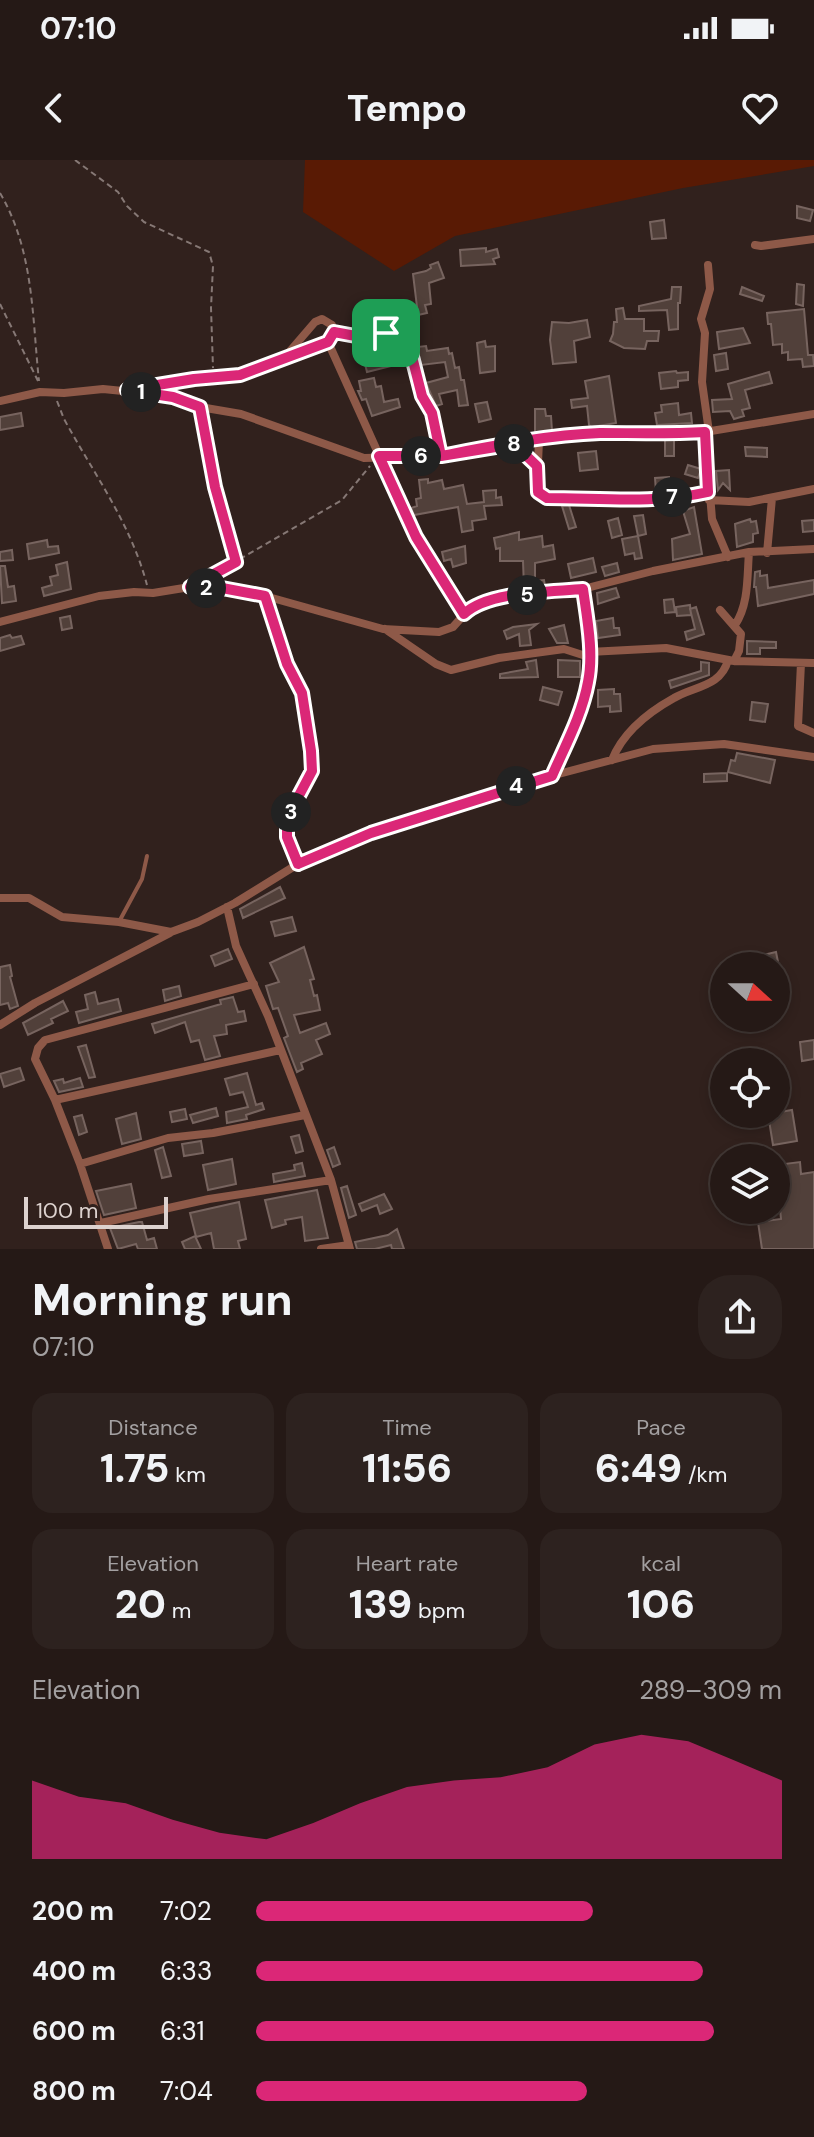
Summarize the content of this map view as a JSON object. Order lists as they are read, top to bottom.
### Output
{
  "scale_bar": "100 m",
  "north": "right",
  "page": {
    "status": "07:10",
    "header": "Tempo",
    "pins": [
      "1",
      "8",
      "6",
      "7",
      "2",
      "5",
      "4",
      "3"
    ],
    "scale": "100 m",
    "heading": ["Morning run", "07:10"],
    "stats": [
      ["Distance", "1.75 km"],
      ["Time", "11:56"],
      ["Pace", "6:49 /km"],
      ["Elevation", "20 m"],
      ["Heart rate", "139 bpm"],
      ["kcal", "106"]
    ],
    "chart": ["Elevation", "289–309 m"],
    "list": [
      {
        "name": "200 m",
        "note": "7:02"
      },
      {
        "name": "400 m",
        "note": "6:33"
      },
      {
        "name": "600 m",
        "note": "6:31"
      },
      {
        "name": "800 m",
        "note": "7:04"
      }
    ]
  }
}
